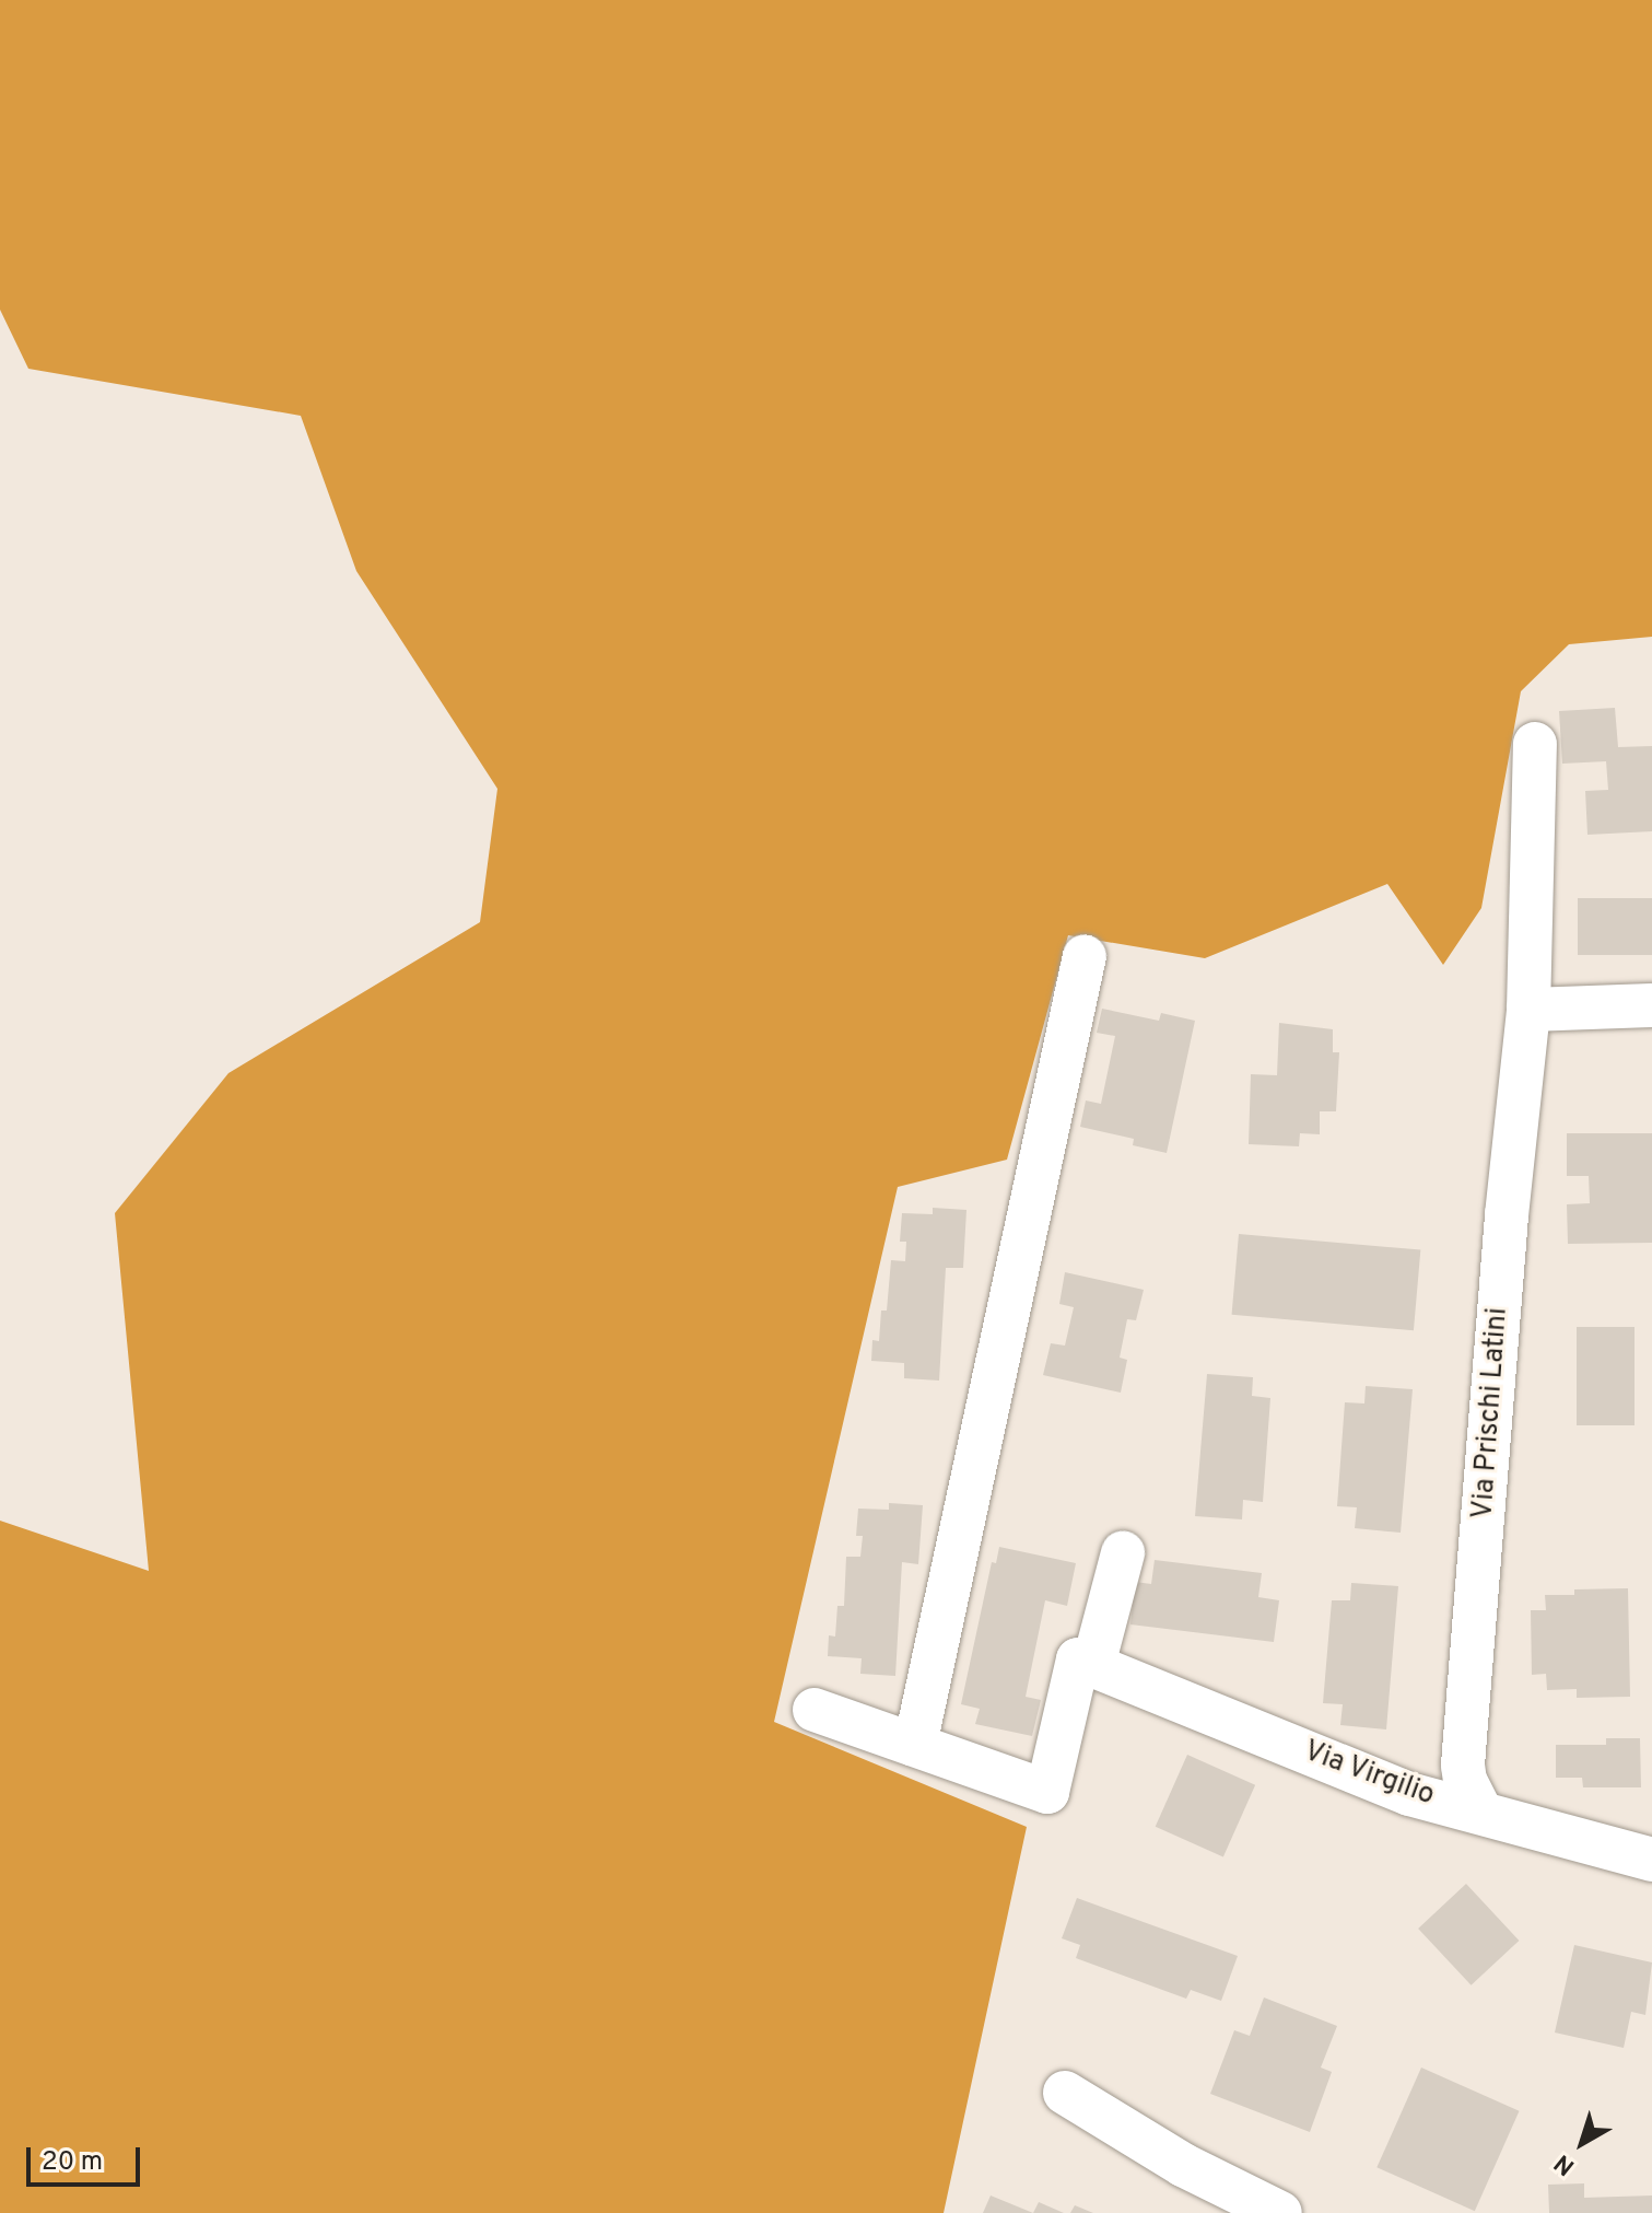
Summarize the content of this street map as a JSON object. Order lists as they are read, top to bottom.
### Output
{
  "streets": {
    "street": ["Via Prischi Latini", "Via Virgilio"]
  },
  "crossings": [
    ["Via Prischi Latini", "Via Virgilio"]
  ],
  "scale_bar": "20 m",
  "north": "bottom left"
}
